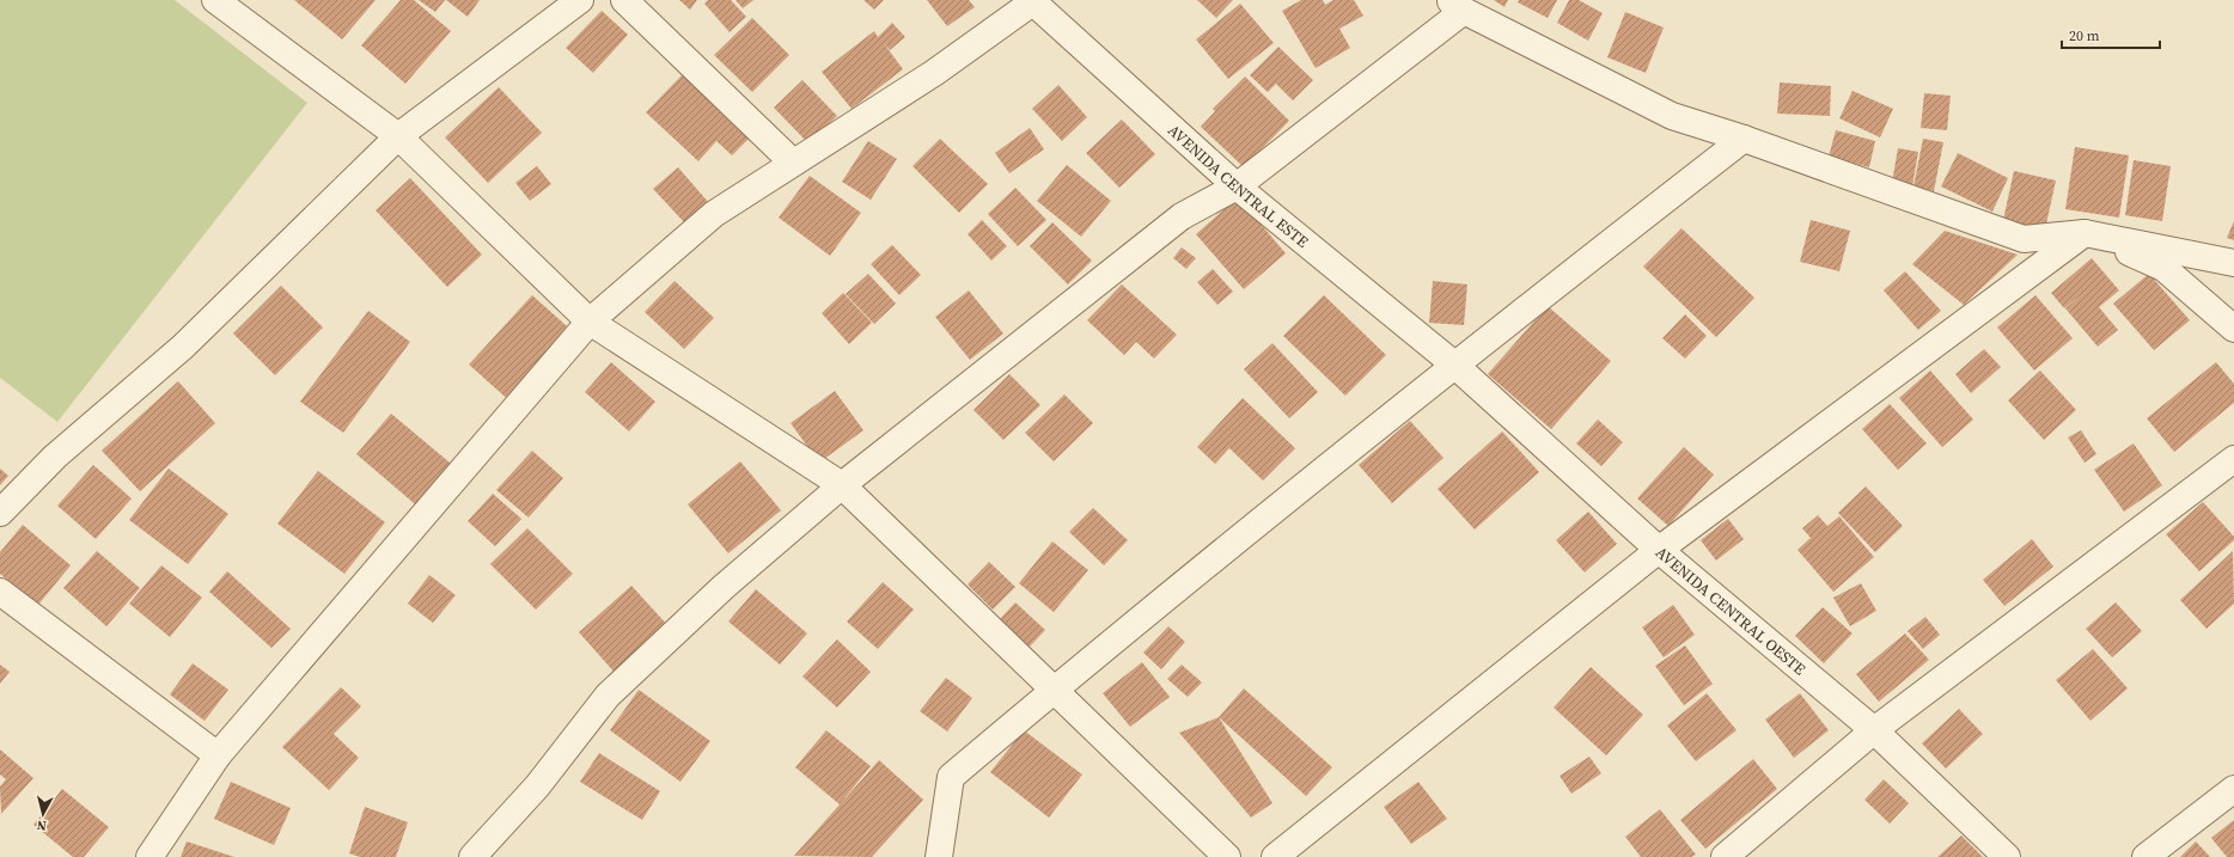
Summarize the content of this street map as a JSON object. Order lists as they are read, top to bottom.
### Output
{
  "streets": {
    "street": ["AVENIDA CENTRAL ESTE", "AVENIDA CENTRAL OESTE"]
  },
  "crossings": [
    ["AVENIDA CENTRAL ESTE", "AVENIDA CENTRAL OESTE"]
  ],
  "scale_bar": "20 m",
  "north": "bottom"
}
